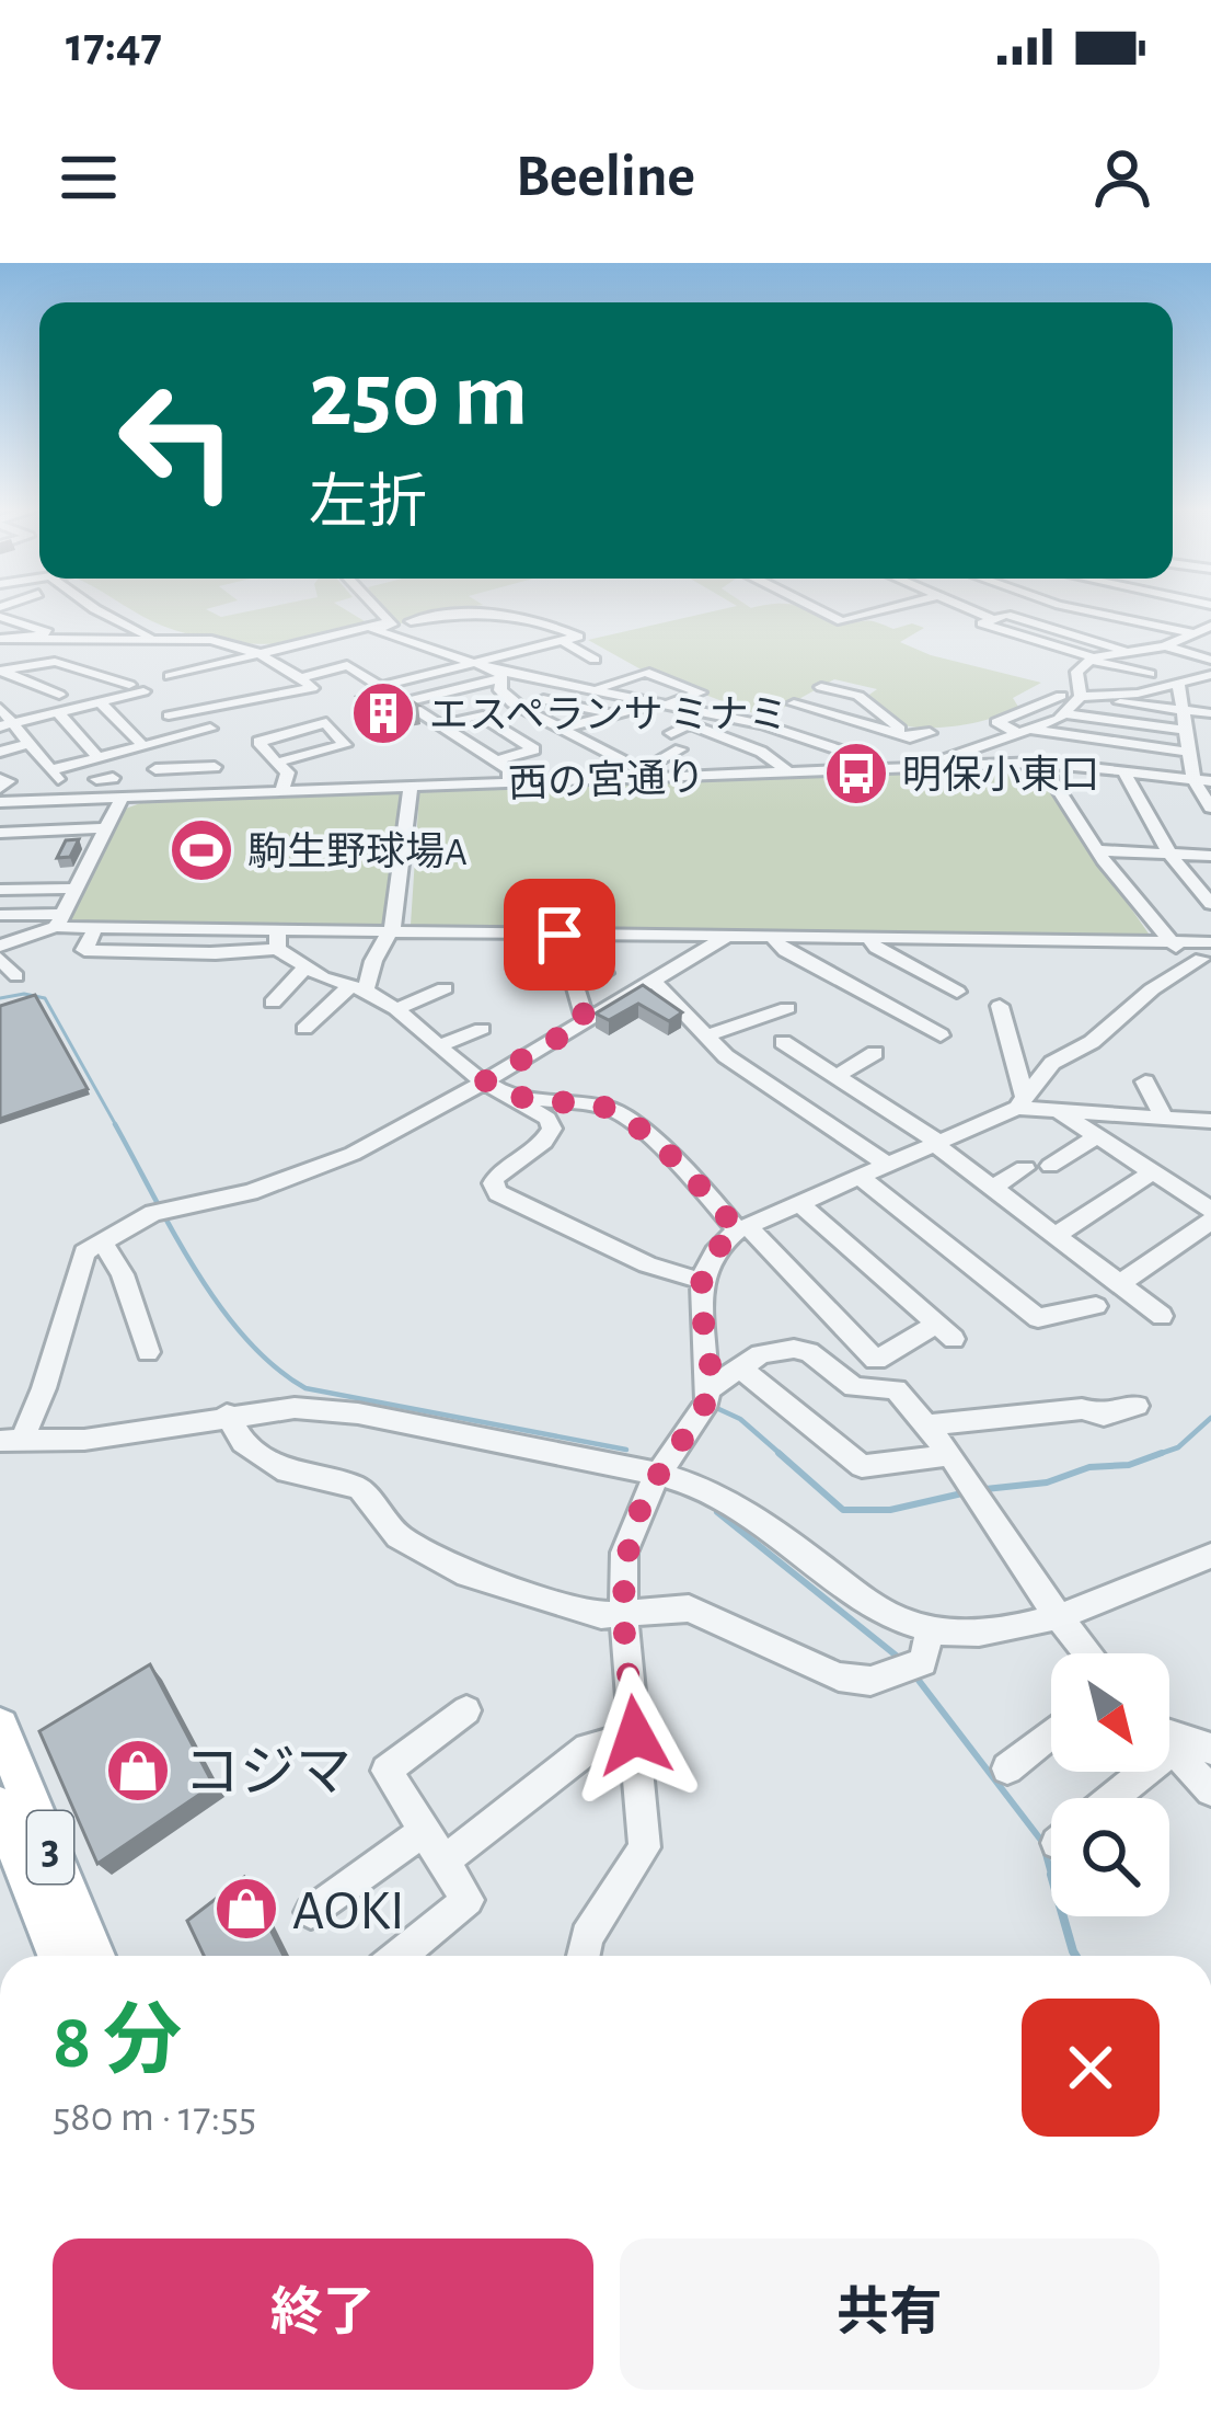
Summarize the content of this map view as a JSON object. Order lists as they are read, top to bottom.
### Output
{
  "streets": {
    "main road": ["3"],
    "street": ["西の宮通り"]
  },
  "places": {
    "building": ["エスペランサ ミナミ"],
    "bus stop": ["明保小東口"],
    "sports": ["駒生野球場A"],
    "shop": ["コジマ", "AOKI"]
  },
  "north": "bottom right",
  "page": {
    "status": "17:47",
    "header": "Beeline",
    "turn": ["250 m", "左折"],
    "heading": ["8 分", "580 m · 17:55"],
    "buttons": ["終了", "共有"]
  }
}
